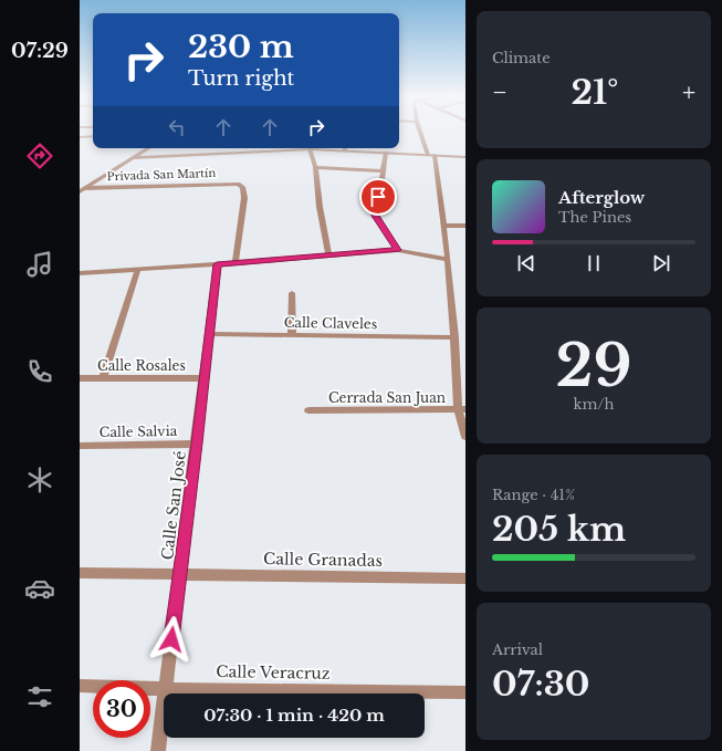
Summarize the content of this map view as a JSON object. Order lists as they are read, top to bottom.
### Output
{
  "streets": {
    "street": [
      "Privada San Martín",
      "Calle Claveles",
      "Calle Rosales",
      "Cerrada San Juan",
      "Calle Salvia",
      "Calle San José",
      "Calle Granadas",
      "Calle Veracruz"
    ]
  },
  "crossings": [
    ["Calle Claveles", "Calle San José"],
    ["Calle Rosales", "Calle San José"],
    ["Calle Salvia", "Calle San José"],
    ["Calle San José", "Calle Granadas"],
    ["Calle San José", "Calle Veracruz"]
  ],
  "page": {
    "tabs": "07:29",
    "tile": [
      "Climate",
      ["29", "km/h"],
      ["Range · 41%", "205 km"],
      ["Arrival", "07:30"]
    ],
    "turn": ["230 m", "Turn right"],
    "heat": ["−", "21°", "+"],
    "song": ["Afterglow", "The Pines"],
    "limit": "30",
    "trip": "07:30 · 1 min · 420 m"
  }
}
